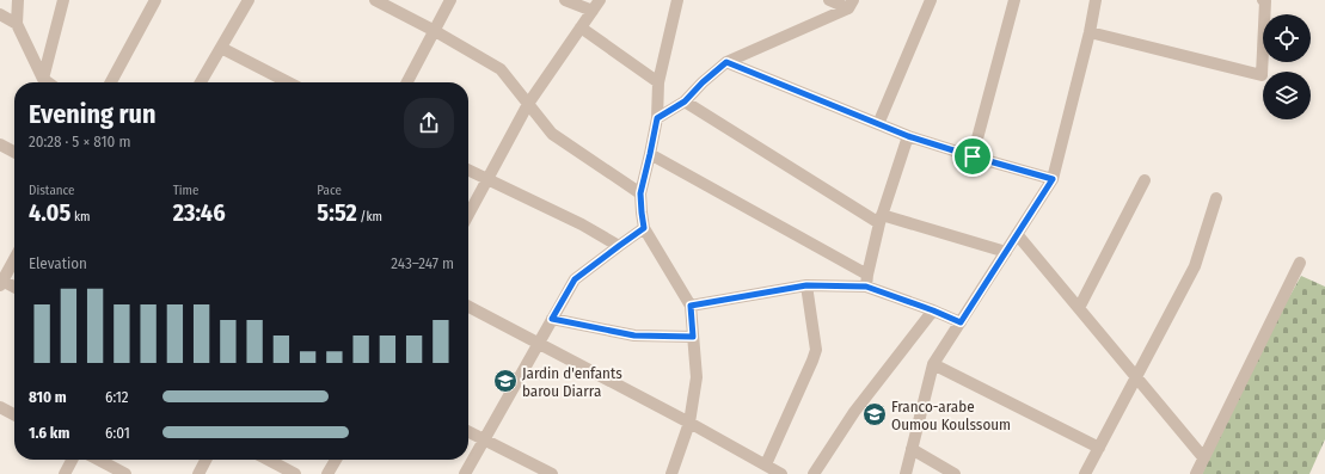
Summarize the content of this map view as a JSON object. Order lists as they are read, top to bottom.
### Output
{
  "places": {
    "school or university": ["Jardin d'enfants barou Diarra", "Franco-arabe Oumou Koulssoum"]
  },
  "page": {
    "heading": ["Evening run", "20:28 · 5 × 810 m"],
    "stats": [
      ["Distance", "4.05 km"],
      ["Time", "23:46"],
      ["Pace", "5:52 /km"]
    ],
    "chart": ["Elevation", "243–247 m"],
    "list": [
      {
        "name": "810 m",
        "note": "6:12"
      },
      {
        "name": "1.6 km",
        "note": "6:01"
      }
    ]
  }
}
